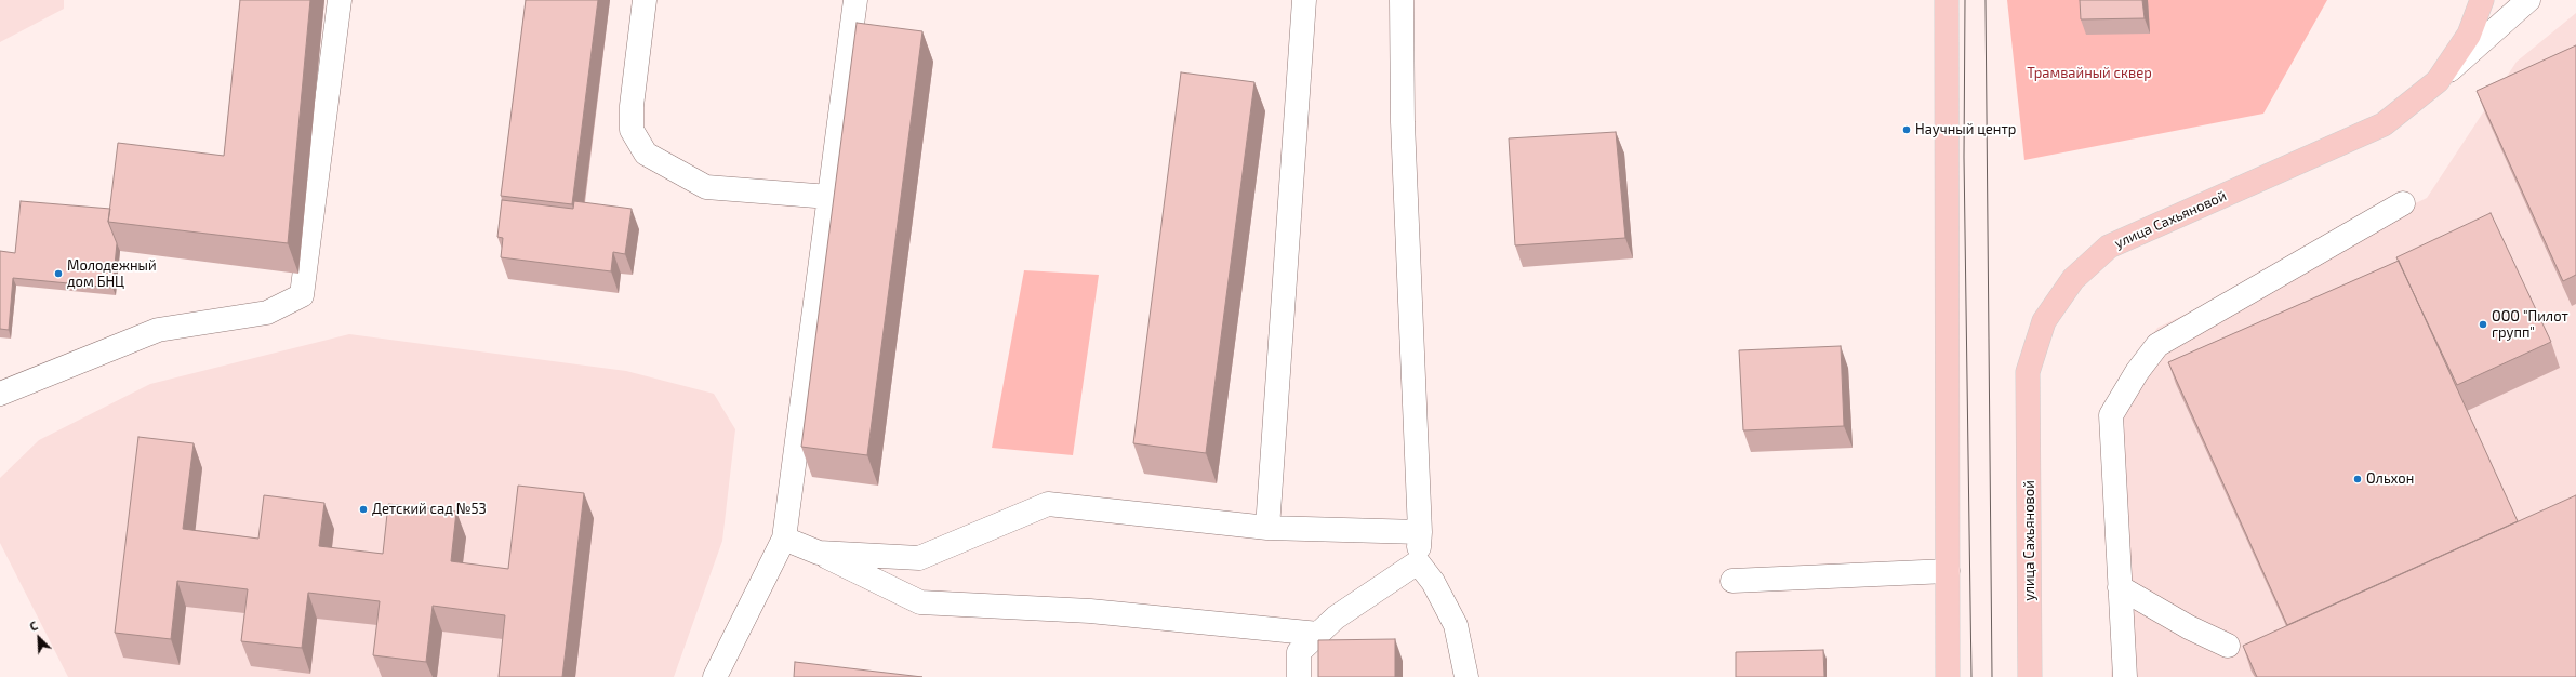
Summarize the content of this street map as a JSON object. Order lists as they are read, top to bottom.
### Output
{
  "streets": {
    "main road": ["улица Сахьяновой"]
  },
  "parks": ["Трамвайный сквер"],
  "places": [
    "Научный центр",
    "Молодежный дом БНЦ",
    "ООО \"Пилот групп\"",
    "Ольхон",
    "Детский сад №53"
  ],
  "north": "top left"
}
